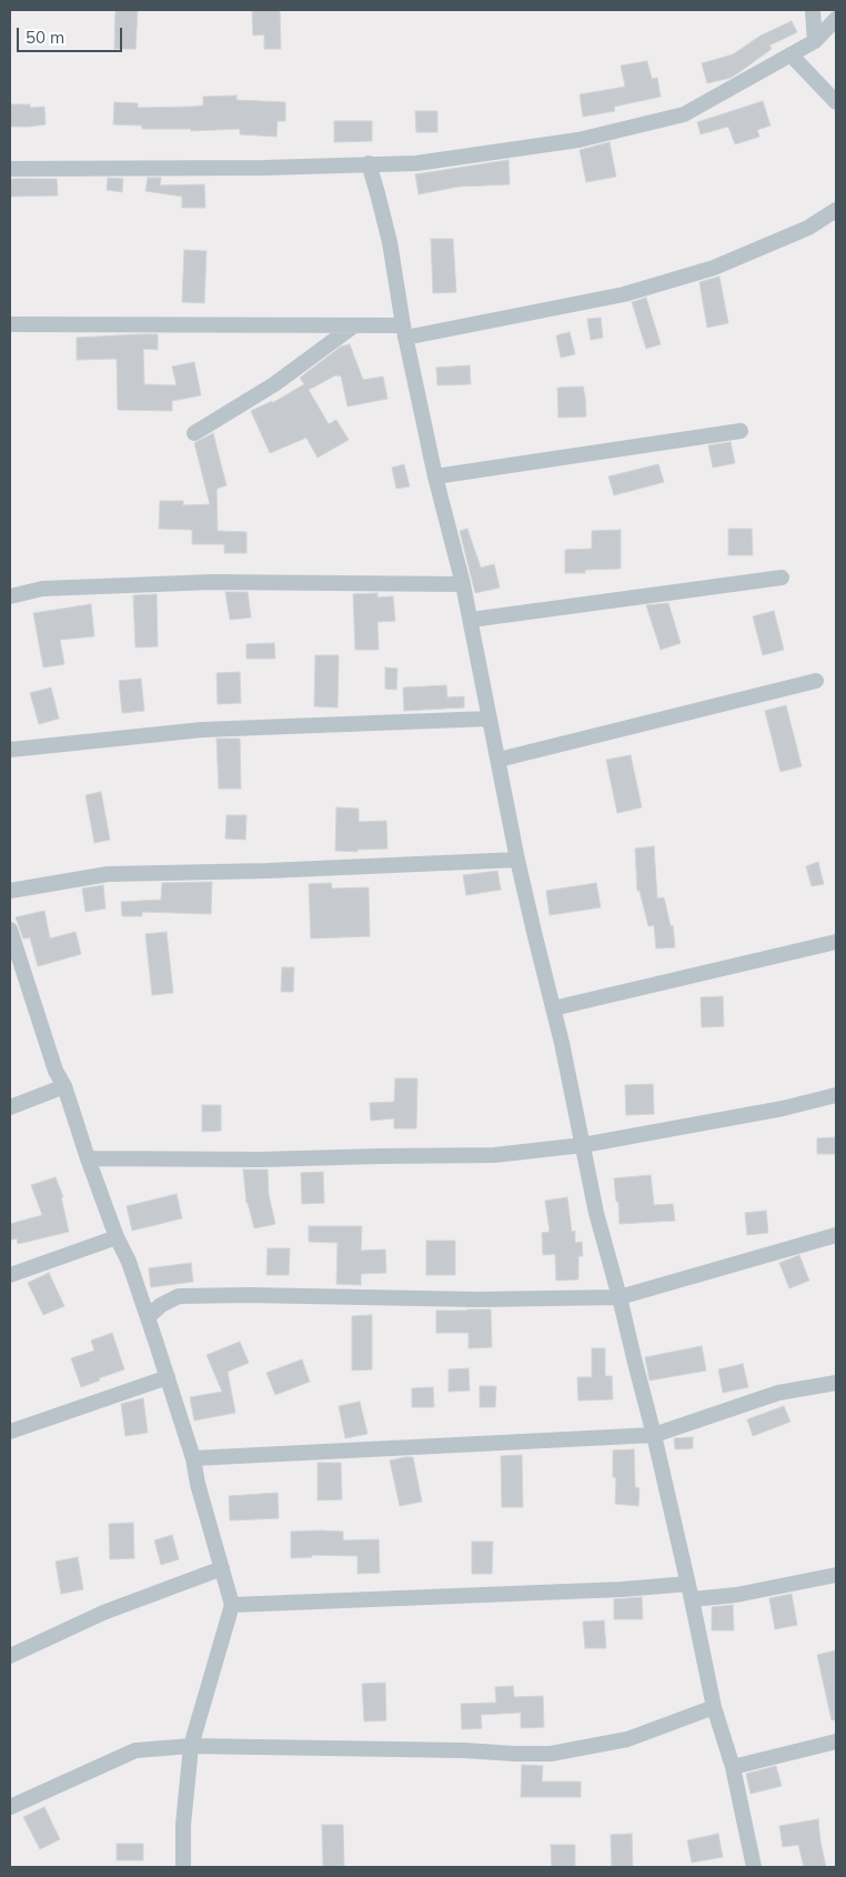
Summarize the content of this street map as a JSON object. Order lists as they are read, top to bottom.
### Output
{
  "scale_bar": "50 m"
}
